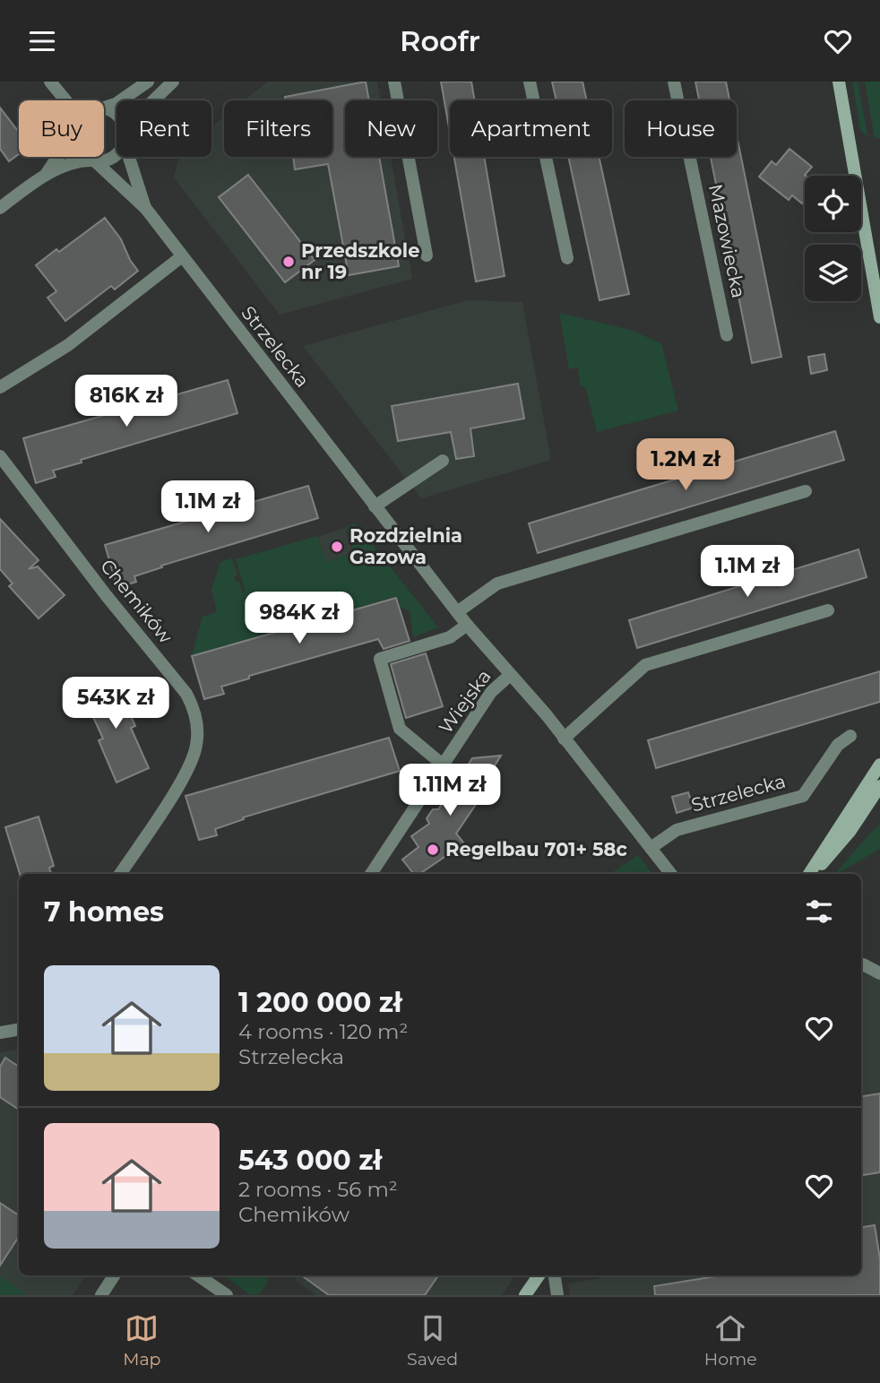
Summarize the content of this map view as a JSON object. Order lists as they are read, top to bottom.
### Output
{
  "streets": {
    "street": [
      "Mazowiecka",
      "Strzelecka",
      "Chemików",
      "Wiejska"
    ]
  },
  "crossings": [
    ["Strzelecka", "Wiejska"]
  ],
  "places": ["Przedszkole nr 19", "Rozdzielnia Gazowa", "Regelbau 701+ 58c"],
  "page": {
    "header": "Roofr",
    "chip": [
      "Buy",
      "Rent",
      "Filters",
      "New",
      "Apartment",
      "House"
    ],
    "price": [
      "816K zł",
      "1.2M zł",
      "1.1M zł",
      "1.1M zł",
      "984K zł",
      "543K zł",
      "1.11M zł"
    ],
    "heading": "7 homes",
    "list": [
      {
        "name": "1 200 000 zł",
        "note": "4 rooms · 120 m² · Strzelecka"
      },
      {
        "name": "543 000 zł",
        "note": "2 rooms · 56 m² · Chemików"
      }
    ],
    "tabs": ["Map", "Saved", "Home"]
  }
}
